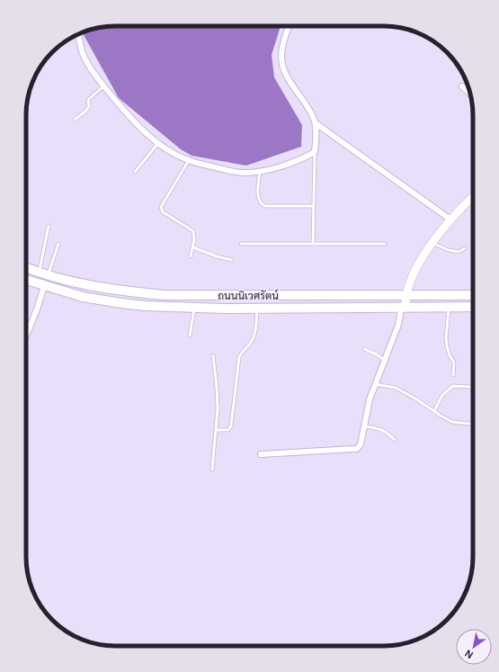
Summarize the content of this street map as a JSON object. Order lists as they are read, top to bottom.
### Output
{
  "streets": {
    "main road": ["ถนนนิเวศรัตน์"]
  },
  "north": "bottom left"
}
